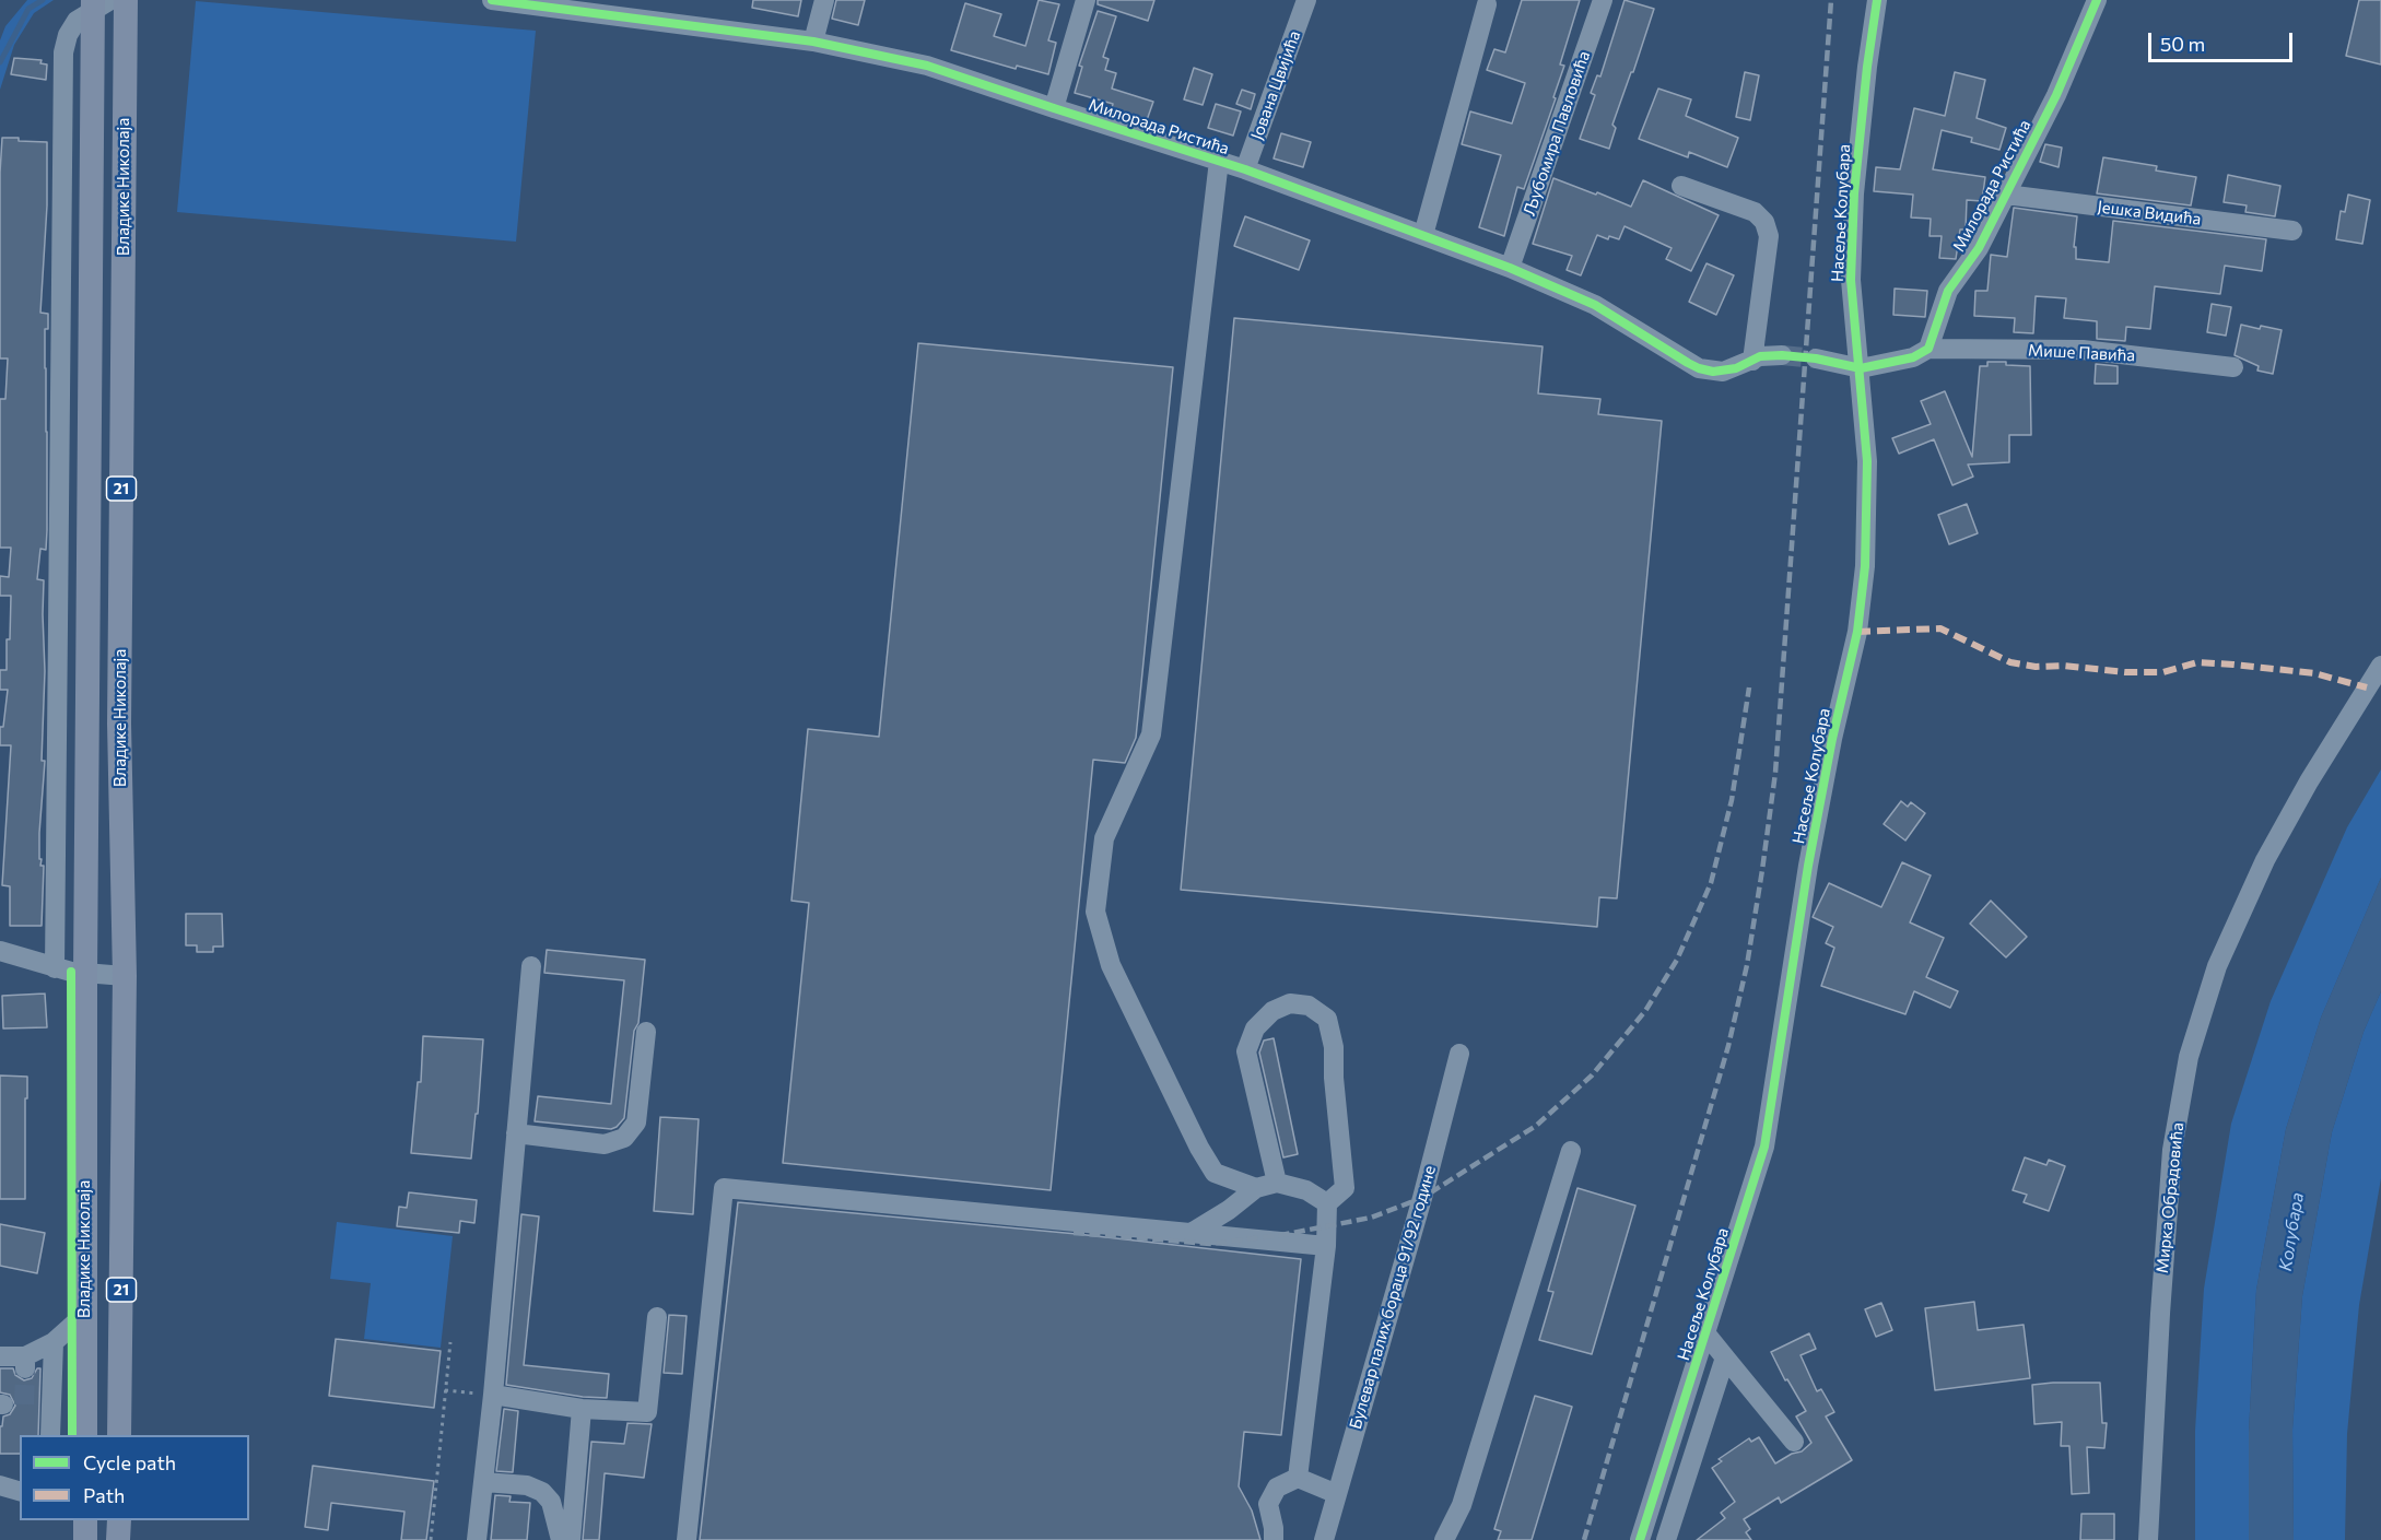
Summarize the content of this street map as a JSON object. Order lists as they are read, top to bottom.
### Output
{
  "streets": {
    "main road": ["Владике Николаја", "21"],
    "street": [
      "Јована Цвијића",
      "Милорада Ристића",
      "Љубомира Павловића",
      "Насеље Колубара",
      "Јешка Видића",
      "Мише Павића",
      "Мирка Обрадовића",
      "Булевар палих бораца 91/92 године"
    ]
  },
  "crossings": [
    ["Јована Цвијића", "Милорада Ристића"],
    ["Милорада Ристића", "Љубомира Павловића"],
    ["Милорада Ристића", "Јешка Видића"],
    ["Милорада Ристића", "Мише Павића"]
  ],
  "water": ["Колубара"],
  "legend": ["Cycle path", "Path"],
  "scale_bar": "50 m"
}
